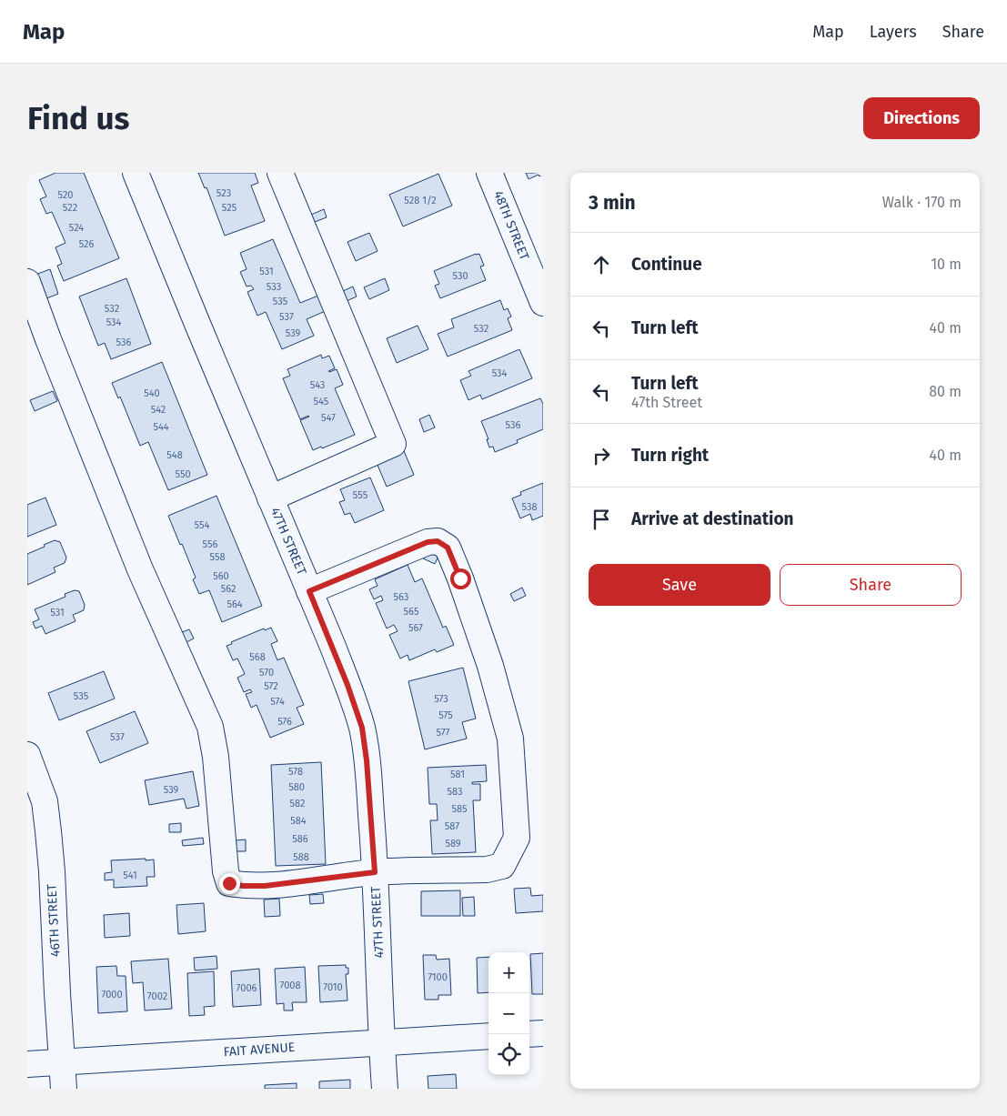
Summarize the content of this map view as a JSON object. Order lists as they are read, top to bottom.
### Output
{
  "streets": {
    "street": [
      "48TH STREET",
      "47TH STREET",
      "46TH STREET",
      "FAIT AVENUE"
    ]
  },
  "crossings": [
    ["47TH STREET", "FAIT AVENUE"],
    ["46TH STREET", "FAIT AVENUE"]
  ],
  "house_numbers": [
    "523",
    "520",
    "528 1/2",
    "522",
    "525",
    "524",
    "526",
    "531",
    "530",
    "533",
    "535",
    "532",
    "537",
    "534",
    "532",
    "539",
    "536",
    "534",
    "543",
    "540",
    "545",
    "542",
    "547",
    "536",
    "544",
    "548",
    "550",
    "555",
    "538",
    "554",
    "556",
    "558",
    "560",
    "562",
    "563",
    "564",
    "565",
    "531",
    "567",
    "568",
    "570",
    "572",
    "535",
    "573",
    "574",
    "575",
    "576",
    "577",
    "537",
    "578",
    "581",
    "580",
    "539",
    "583",
    "582",
    "585",
    "584",
    "587",
    "586",
    "589",
    "588",
    "541",
    "7100",
    "7008",
    "7010",
    "7006",
    "7000",
    "7002"
  ],
  "page": {
    "header": "Map",
    "nav": ["Map", "Layers", "Share"],
    "buttons": [
      "Directions",
      ["Save", "Share"]
    ],
    "title": "Find us",
    "heading": ["3 min", "Walk · 170 m"],
    "list": [
      ["Continue", "10 m"],
      ["Turn left", "40 m"],
      ["Turn left", "47th Street", "80 m"],
      ["Turn right", "40 m"],
      "Arrive at destination"
    ],
    "map_buttons": ["+", "−"]
  }
}
